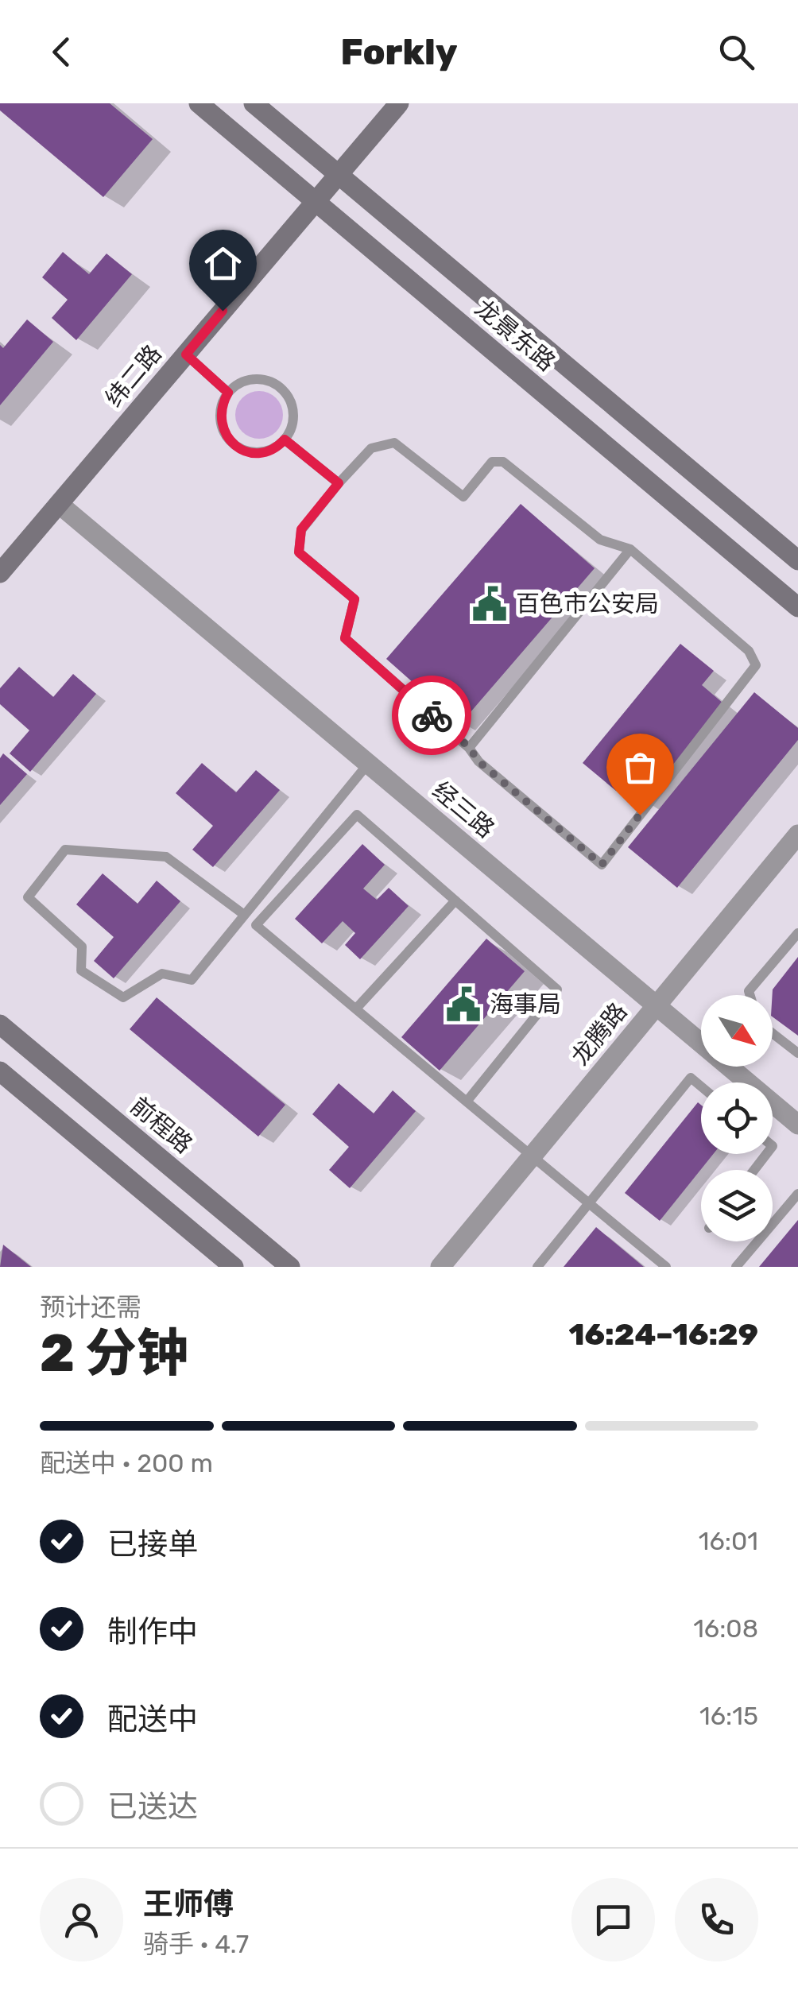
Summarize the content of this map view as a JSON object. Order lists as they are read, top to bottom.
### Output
{
  "streets": {
    "main road": ["龙景东路", "纬二路", "前程路"],
    "street": ["经三路", "龙腾路"]
  },
  "crossings": [
    ["龙景东路", "纬二路"],
    ["纬二路", "经三路"],
    ["经三路", "龙腾路"]
  ],
  "places": {
    "public building": ["百色市公安局", "海事局"]
  },
  "north": "bottom right",
  "page": {
    "header": "Forkly",
    "heading": ["2 分钟", "预计还需", "16:24–16:29"],
    "panel": ["王师傅", "骑手 · 4.7"],
    "bar": "配送中 · 200 m",
    "list": [
      ["已接单", "16:01"],
      ["制作中", "16:08"],
      ["配送中", "16:15"],
      "已送达"
    ]
  }
}
